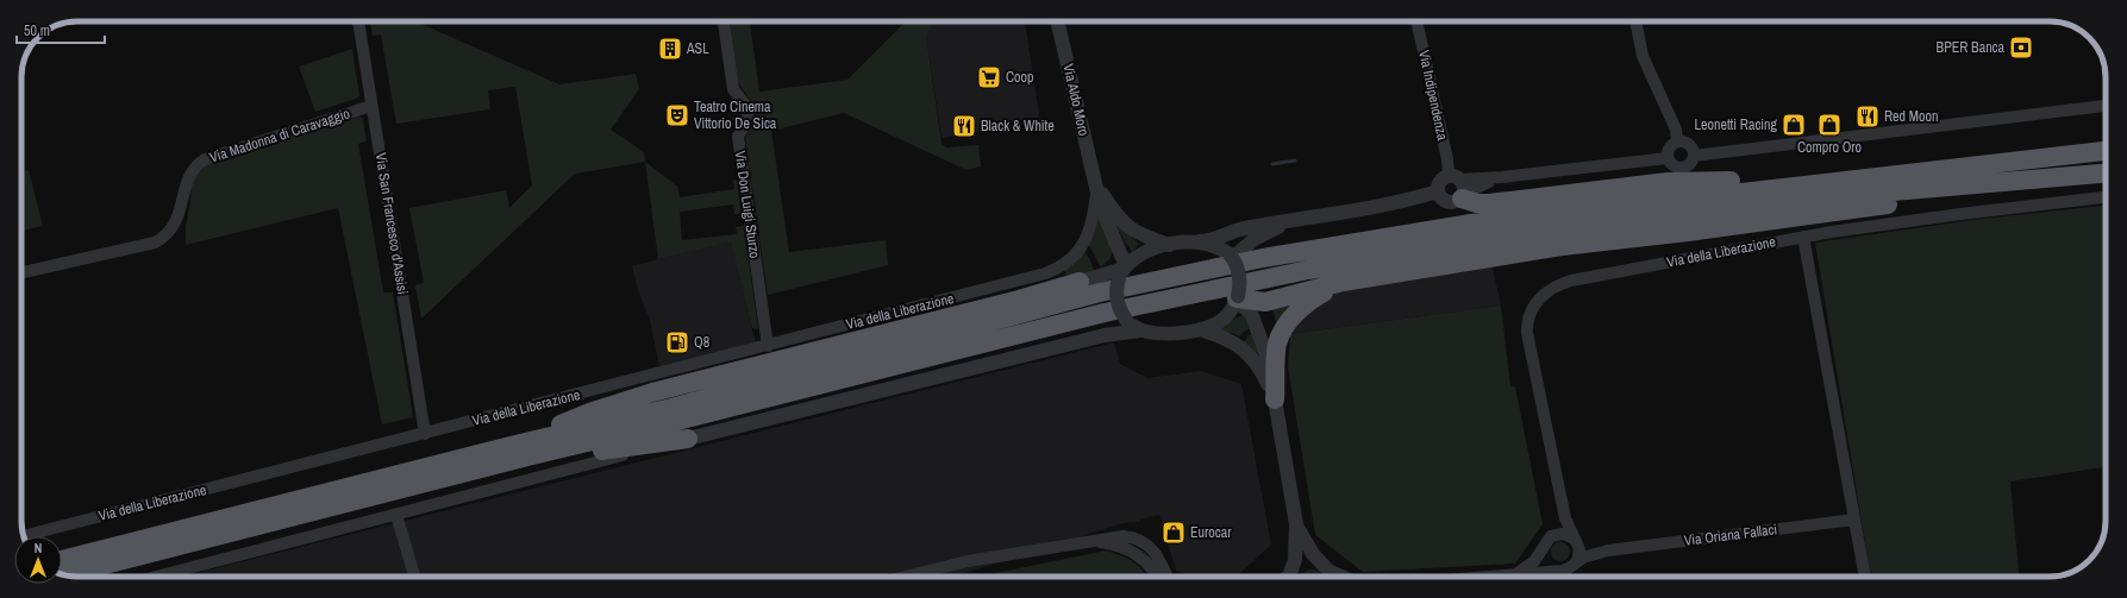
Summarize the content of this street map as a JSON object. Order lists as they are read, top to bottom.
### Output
{
  "streets": {
    "street": [
      "Via Indipendenza",
      "Via Aldo Moro",
      "Via Madonna di Caravaggio",
      "Via Don Luigi Sturzo",
      "Via San Francesco d'Assisi",
      "Via della Liberazione",
      "Via Oriana Fallaci"
    ]
  },
  "crossings": [
    ["Via Aldo Moro", "Via della Liberazione"],
    ["Via Madonna di Caravaggio", "Via San Francesco d'Assisi"],
    ["Via Don Luigi Sturzo", "Via della Liberazione"],
    ["Via San Francesco d'Assisi", "Via della Liberazione"]
  ],
  "places": {
    "bank": ["BPER Banca"],
    "building": ["ASL"],
    "supermarket": ["Coop"],
    "theatre": ["Teatro Cinema Vittorio De Sica"],
    "restaurant": ["Red Moon", "Black & White"],
    "shop": ["Leonetti Racing", "Compro Oro", "Eurocar"],
    "fuel station": ["Q8"]
  },
  "scale_bar": "50 m",
  "north": "top"
}
